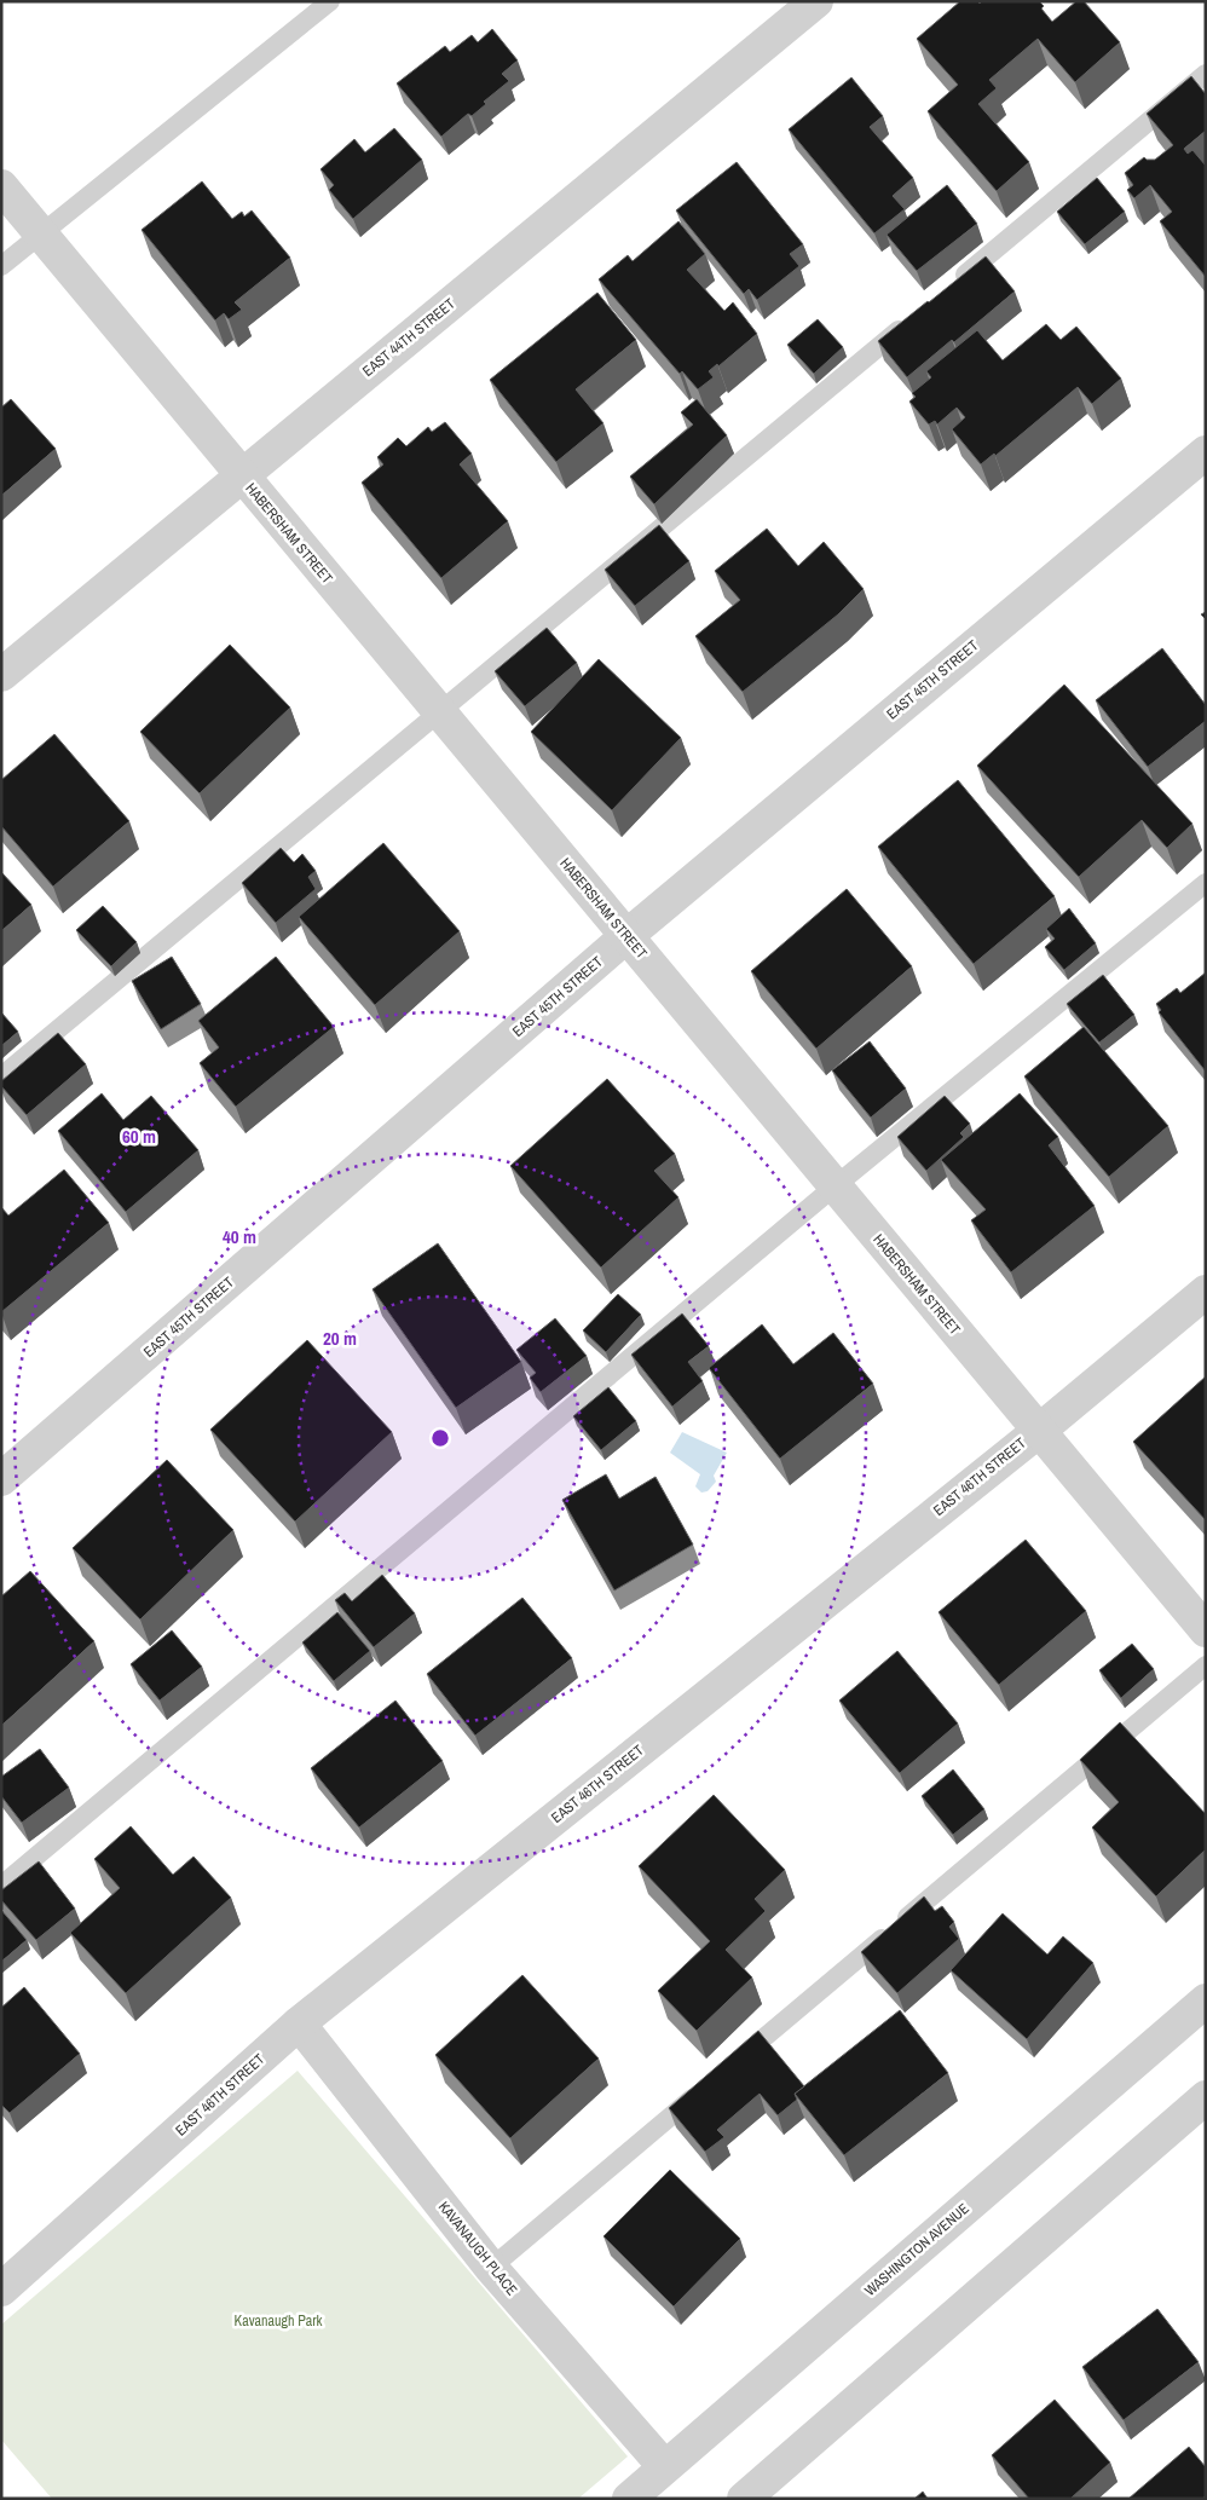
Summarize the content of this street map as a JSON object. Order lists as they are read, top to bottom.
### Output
{
  "streets": {
    "street": [
      "EAST 44TH STREET",
      "HABERSHAM STREET",
      "EAST 45TH STREET",
      "EAST 46TH STREET",
      "KAVANAUGH PLACE",
      "WASHINGTON AVENUE"
    ]
  },
  "crossings": [
    ["EAST 44TH STREET", "HABERSHAM STREET"],
    ["HABERSHAM STREET", "EAST 45TH STREET"],
    ["HABERSHAM STREET", "EAST 46TH STREET"],
    ["EAST 46TH STREET", "KAVANAUGH PLACE"],
    ["KAVANAUGH PLACE", "WASHINGTON AVENUE"]
  ],
  "parks": ["Kavanaugh Park"],
  "rings": ["60 m", "40 m", "20 m"]
}
